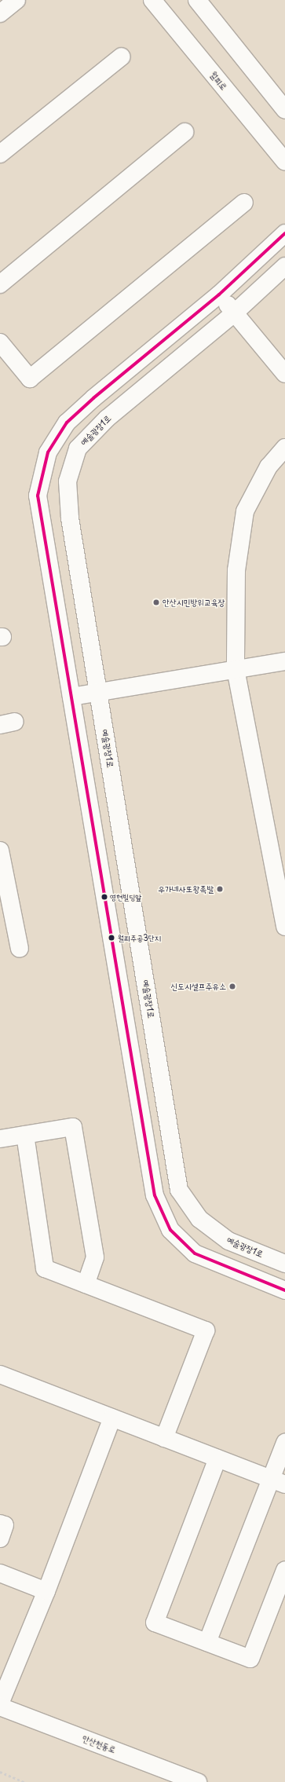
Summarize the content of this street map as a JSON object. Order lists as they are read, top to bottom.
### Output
{
  "streets": {
    "street": ["월피로", "예술광장1로", "안산천동로"]
  },
  "places": [
    "안산시민방위교육장",
    "우가네사또왕족발",
    "영현빌딩앞",
    "월피주공3단지",
    "신도시셀프주유소"
  ]
}
